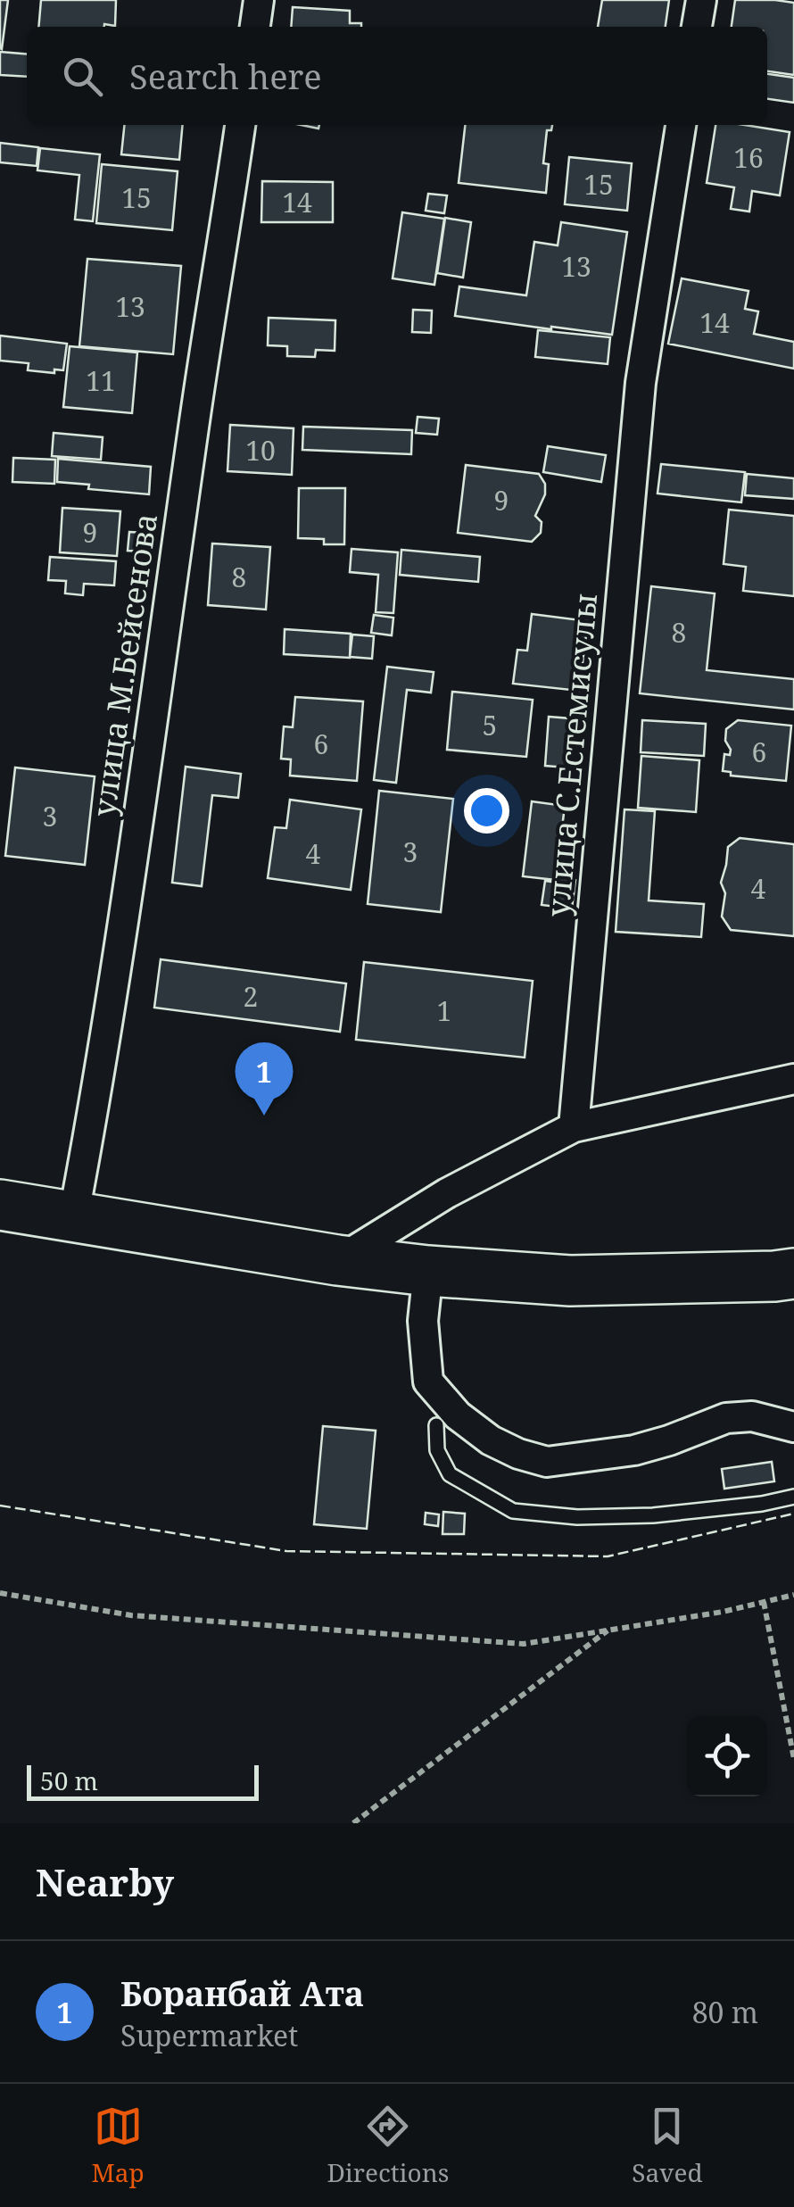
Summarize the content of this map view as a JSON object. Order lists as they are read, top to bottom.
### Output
{
  "streets": {
    "street": ["улица М.Бейсенова", "улица С.Естемисулы"]
  },
  "house_numbers": [
    "16",
    "15",
    "15",
    "14",
    "13",
    "13",
    "14",
    "11",
    "10",
    "9",
    "9",
    "8",
    "8",
    "5",
    "6",
    "6",
    "3",
    "3",
    "4",
    "4",
    "2",
    "1"
  ],
  "scale_bar": "50 m",
  "page": {
    "search": "Search here",
    "pins": "1",
    "scale": "50 m",
    "heading": "Nearby",
    "list": [
      {
        "mark": "1",
        "name": "Боранбай Ата",
        "note": "Supermarket",
        "value": "80 m"
      }
    ],
    "nav": ["Map", "Directions", "Saved"]
  }
}
